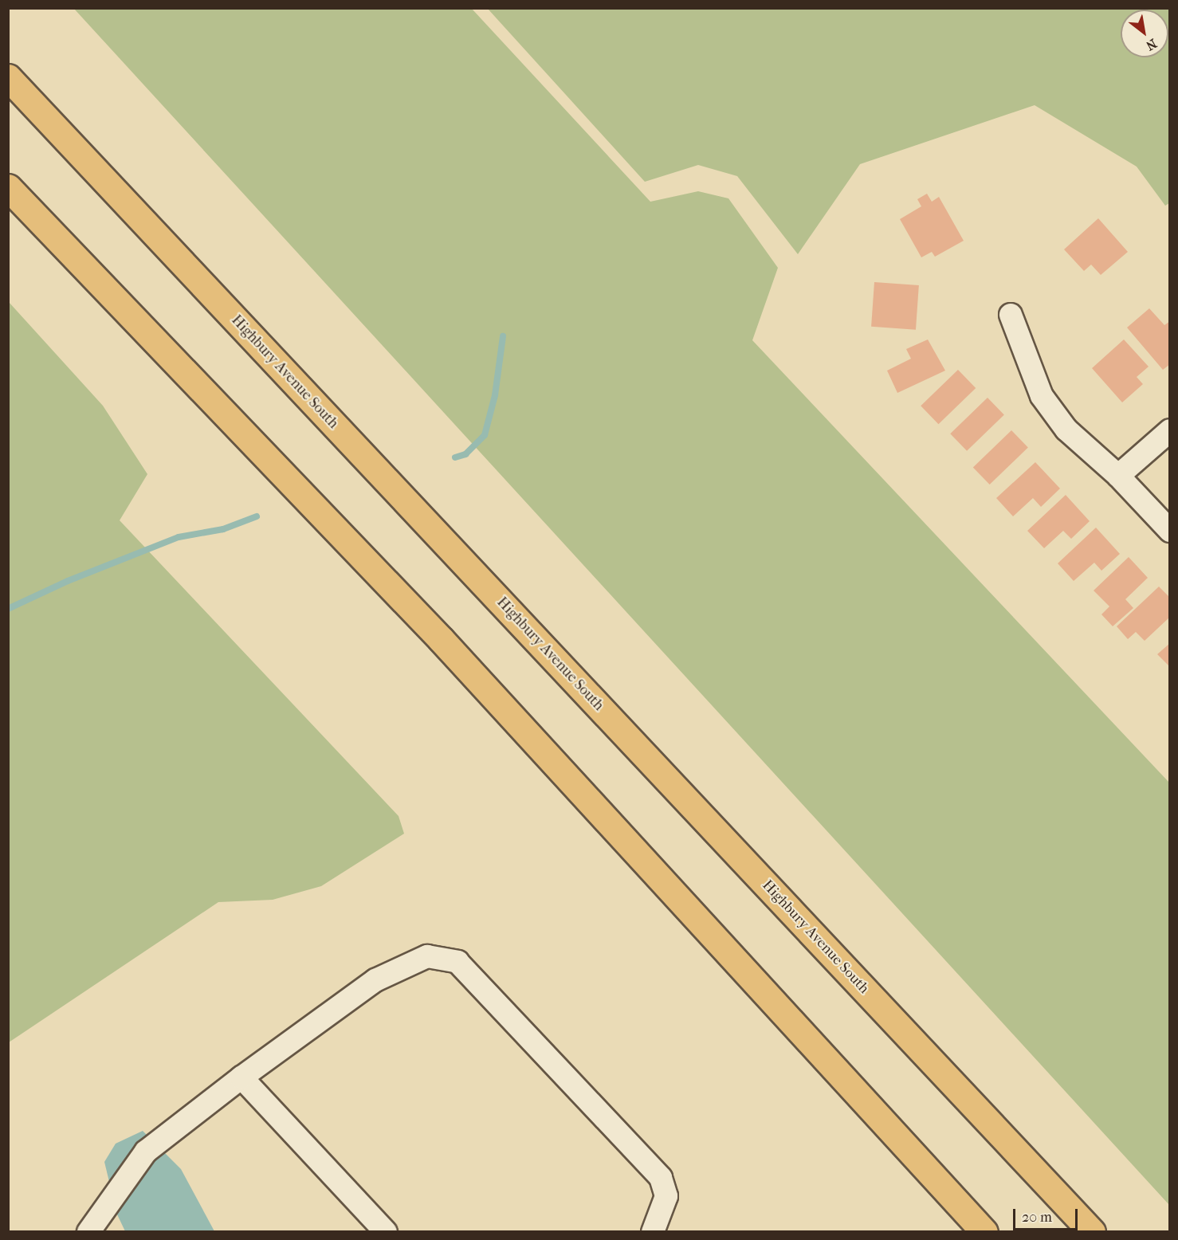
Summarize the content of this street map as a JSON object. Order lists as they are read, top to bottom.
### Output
{
  "streets": {
    "highway": ["Highbury Avenue South"]
  },
  "scale_bar": "20 m",
  "north": "bottom right"
}
